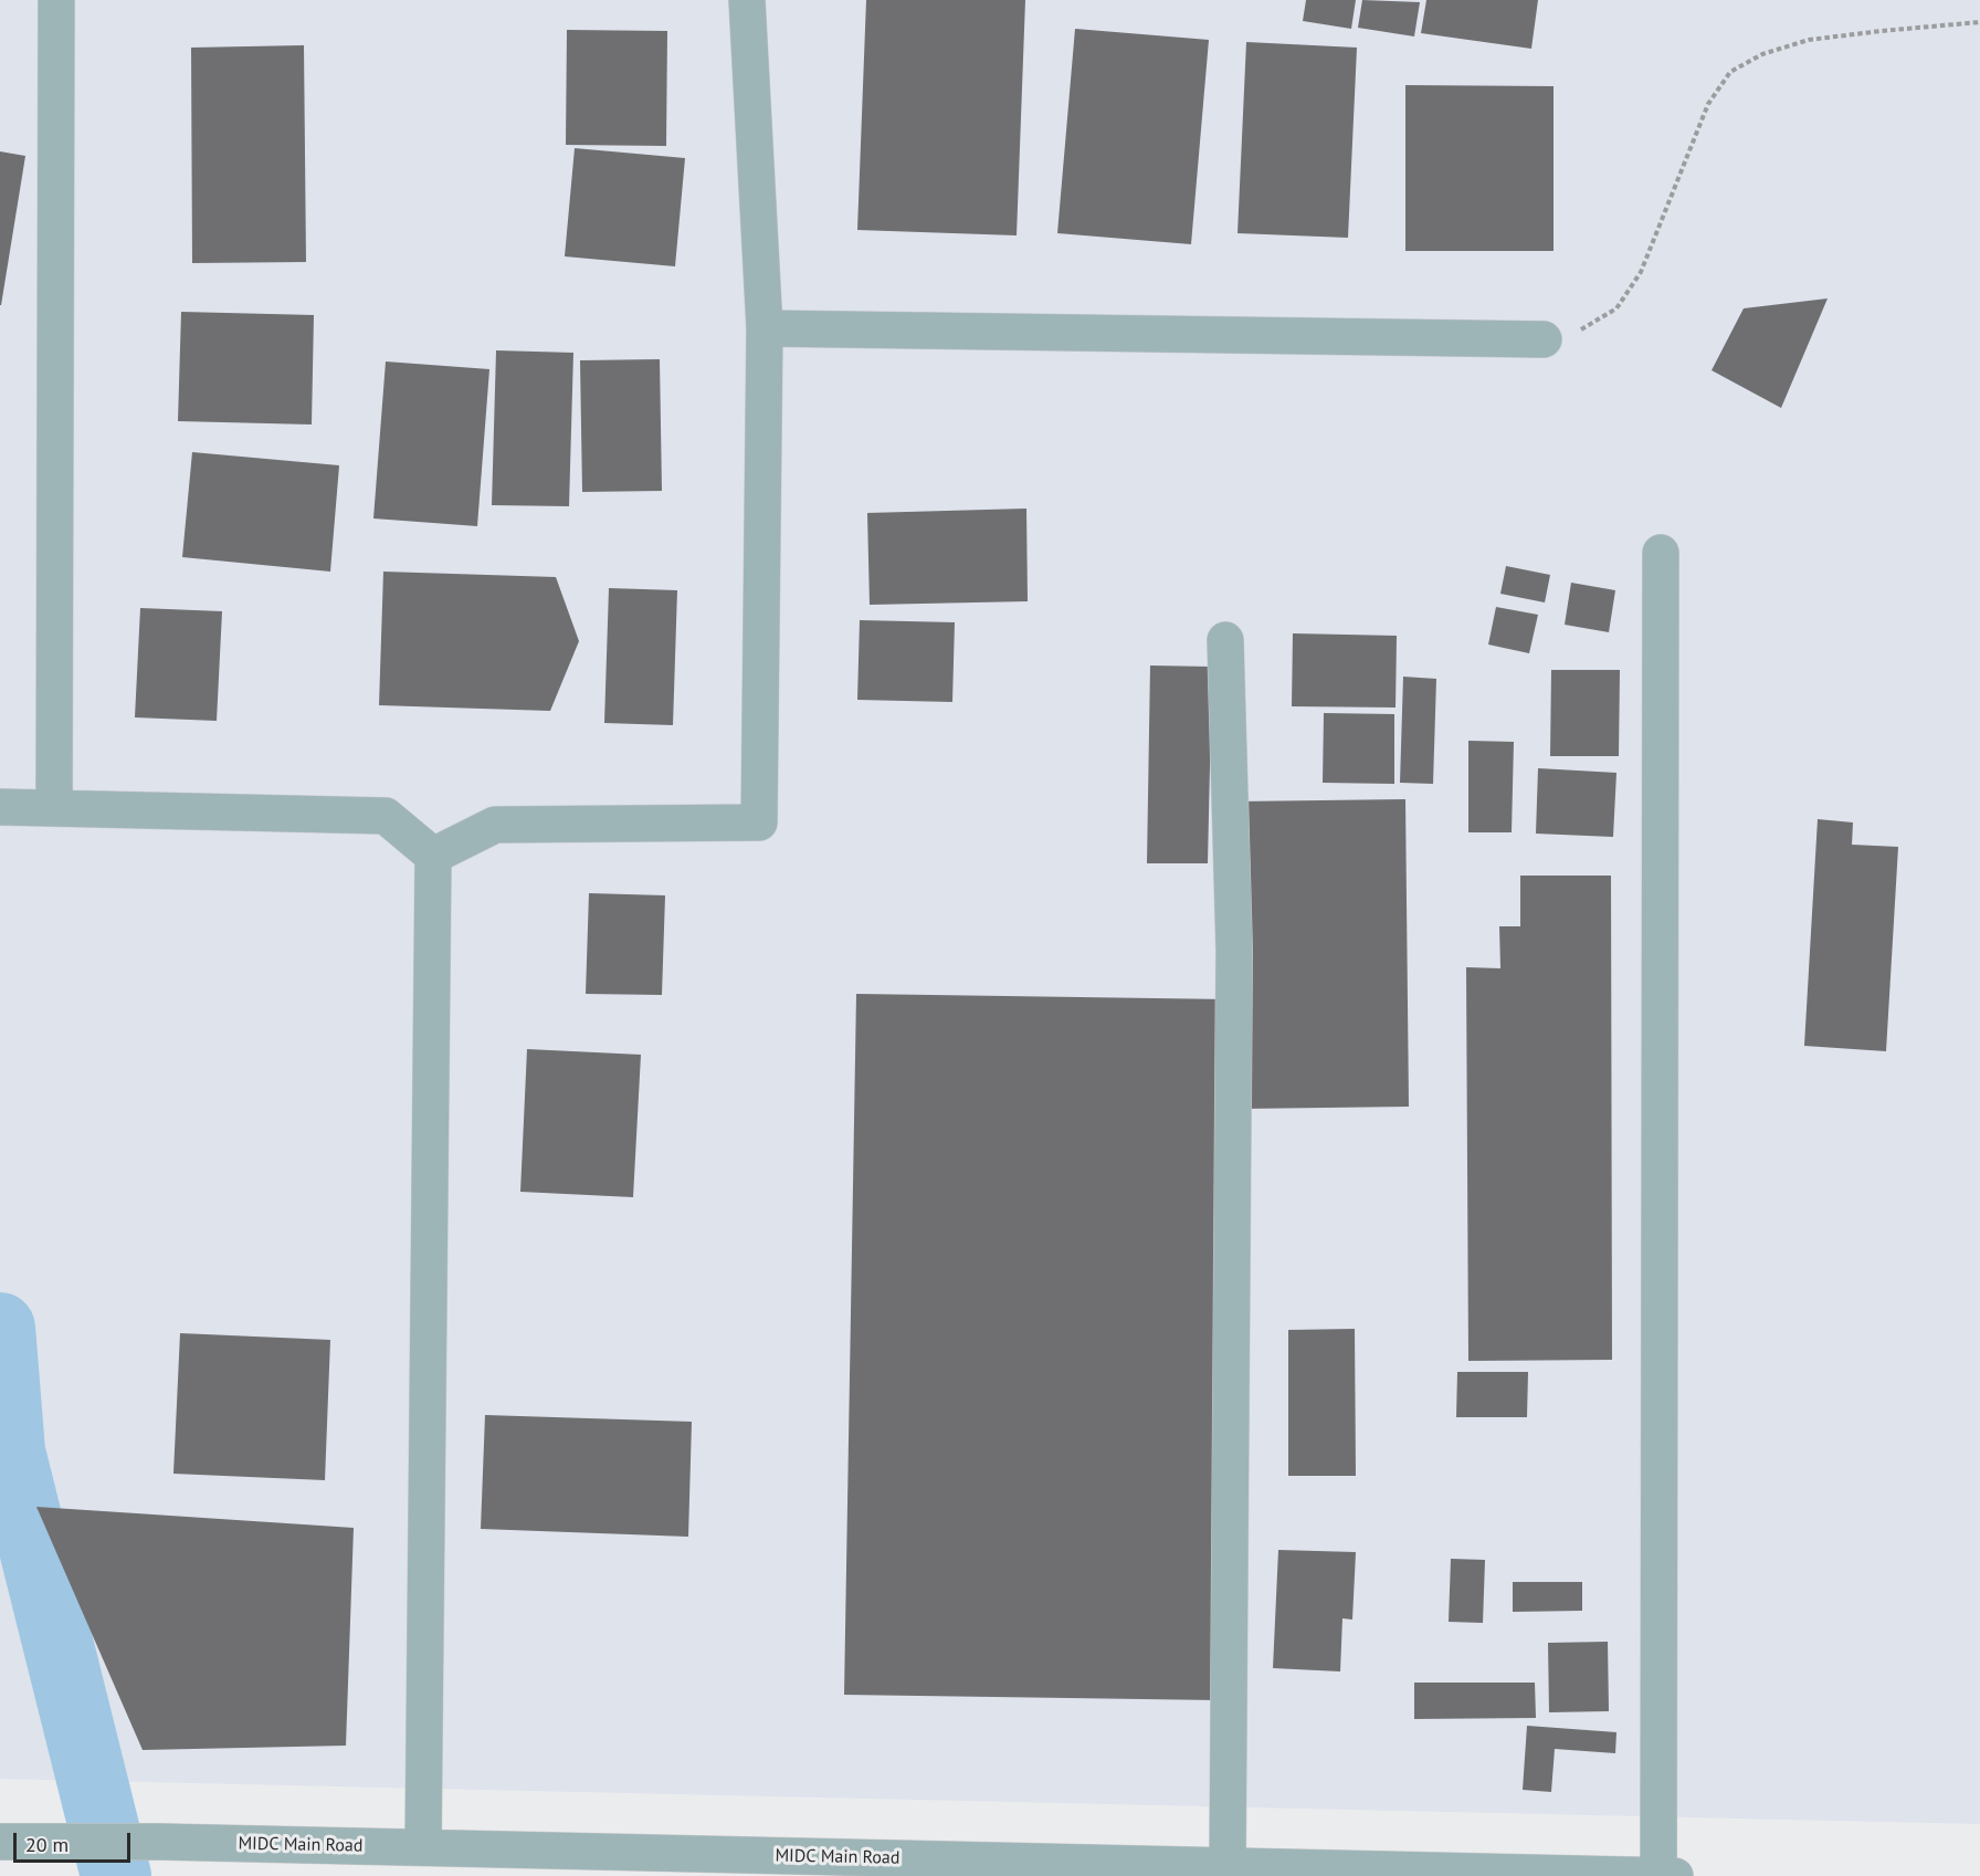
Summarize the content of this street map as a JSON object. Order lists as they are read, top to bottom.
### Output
{
  "streets": {
    "street": ["MIDC Main Road"]
  },
  "scale_bar": "20 m"
}
